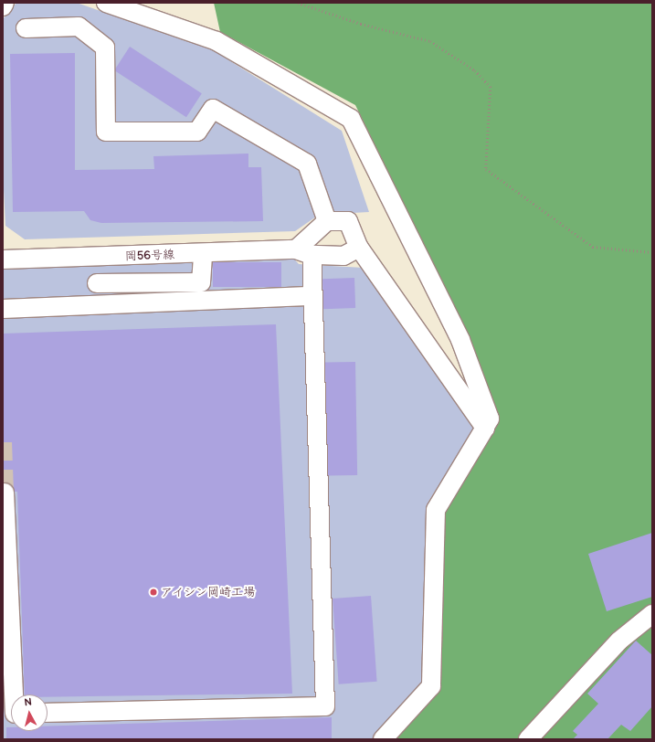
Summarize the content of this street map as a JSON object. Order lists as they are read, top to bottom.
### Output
{
  "streets": {
    "street": ["岡56号線"]
  },
  "places": ["アイシン岡崎工場"],
  "north": "top"
}
